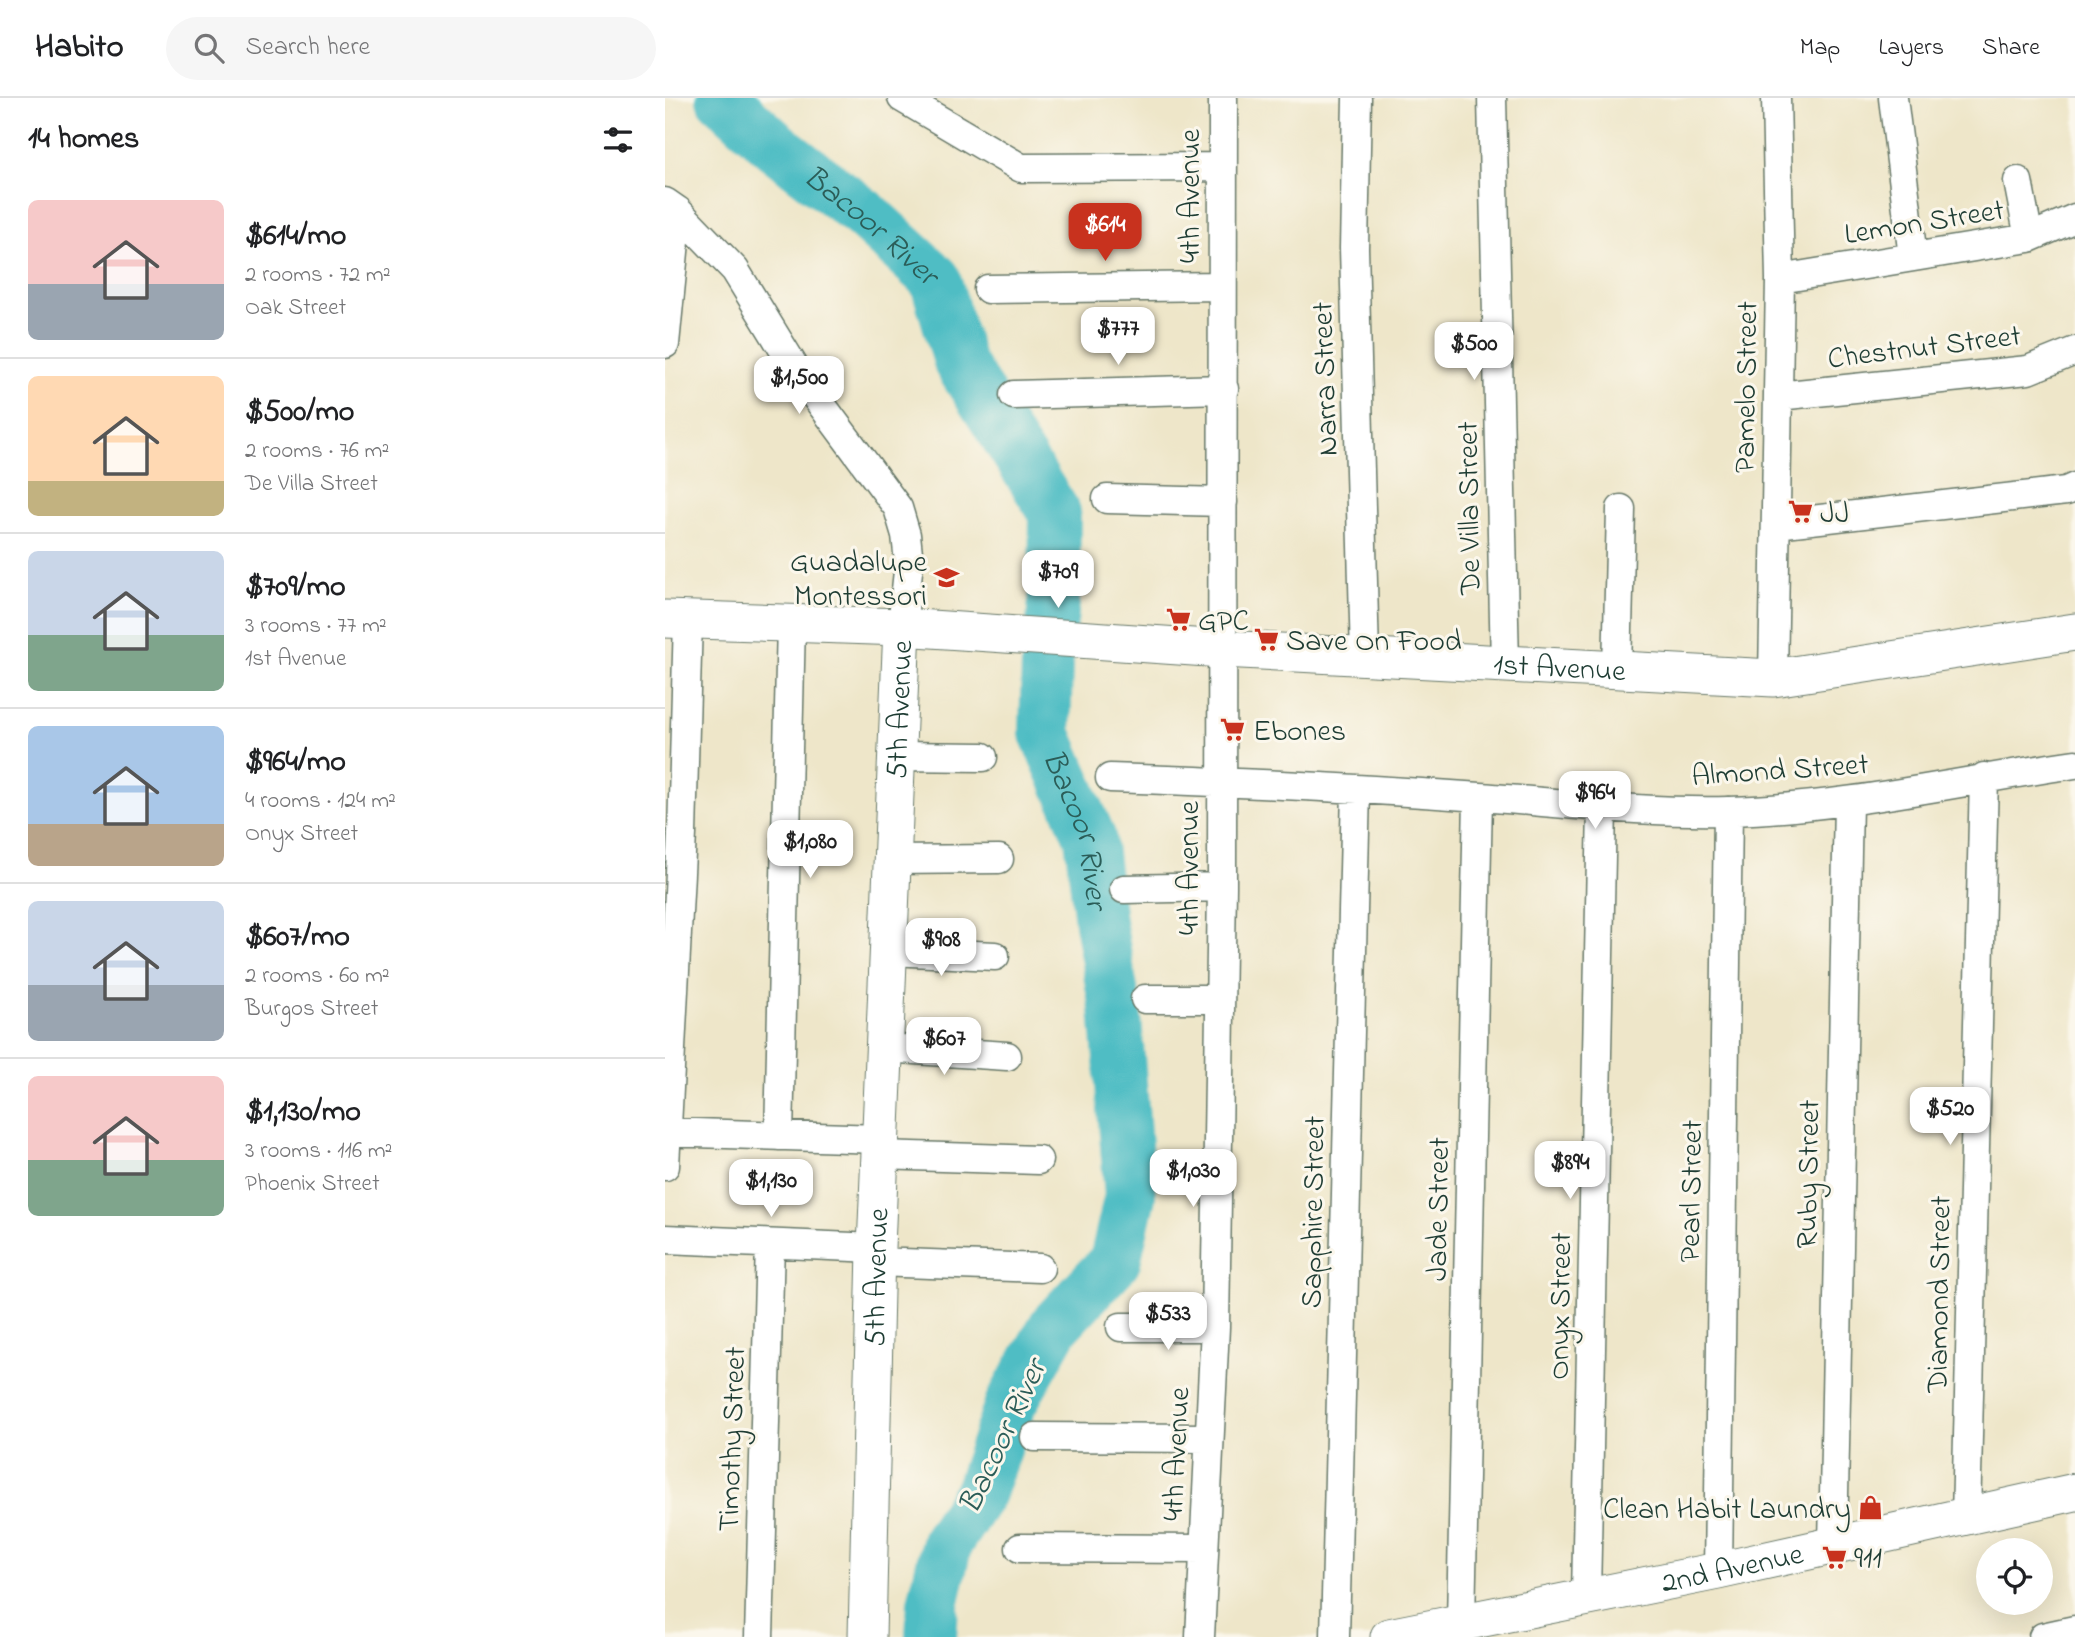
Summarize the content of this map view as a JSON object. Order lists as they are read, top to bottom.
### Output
{
  "streets": {
    "street": [
      "4th Avenue",
      "Lemon Street",
      "Chestnut Street",
      "Narra Street",
      "Pamelo Street",
      "De Villa Street",
      "1st Avenue",
      "5th Avenue",
      "Almond Street",
      "Ruby Street",
      "Pearl Street",
      "Jade Street",
      "Sapphire Street",
      "Diamond Street",
      "Onyx Street",
      "Timothy Street",
      "2nd Avenue"
    ]
  },
  "crossings": [
    ["4th Avenue", "1st Avenue"],
    ["4th Avenue", "Almond Street"],
    ["Lemon Street", "Pamelo Street"],
    ["Chestnut Street", "Pamelo Street"],
    ["Narra Street", "1st Avenue"],
    ["Pamelo Street", "1st Avenue"],
    ["De Villa Street", "1st Avenue"],
    ["1st Avenue", "5th Avenue"],
    ["Almond Street", "Ruby Street"],
    ["Almond Street", "Pearl Street"],
    ["Almond Street", "Jade Street"],
    ["Almond Street", "Sapphire Street"],
    ["Almond Street", "Diamond Street"],
    ["Almond Street", "Onyx Street"],
    ["Ruby Street", "2nd Avenue"],
    ["Pearl Street", "2nd Avenue"],
    ["Jade Street", "2nd Avenue"],
    ["Diamond Street", "2nd Avenue"],
    ["Onyx Street", "2nd Avenue"]
  ],
  "water": ["Bacoor River"],
  "places": {
    "supermarket": [
      "JJ",
      "GPC",
      "Save On Food",
      "Ebones",
      "911"
    ],
    "school or university": ["Guadalupe Montessori"],
    "shop": ["Clean Habit Laundry"]
  },
  "page": {
    "header": "Habito",
    "search": "Search here",
    "nav": ["Map", "Layers", "Share"],
    "heading": "14 homes",
    "list": [
      {
        "name": "$614/mo",
        "note": "2 rooms · 72 m² · Oak Street"
      },
      {
        "name": "$500/mo",
        "note": "2 rooms · 76 m² · De Villa Street"
      },
      {
        "name": "$709/mo",
        "note": "3 rooms · 77 m² · 1st Avenue"
      },
      {
        "name": "$964/mo",
        "note": "4 rooms · 124 m² · Onyx Street"
      },
      {
        "name": "$607/mo",
        "note": "2 rooms · 60 m² · Burgos Street"
      },
      {
        "name": "$1,130/mo",
        "note": "3 rooms · 116 m² · Phoenix Street"
      }
    ],
    "price": [
      "$614",
      "$777",
      "$500",
      "$1,500",
      "$709",
      "$964",
      "$1,080",
      "$908",
      "$607",
      "$520",
      "$894",
      "$1,030",
      "$1,130",
      "$533"
    ]
  }
}
